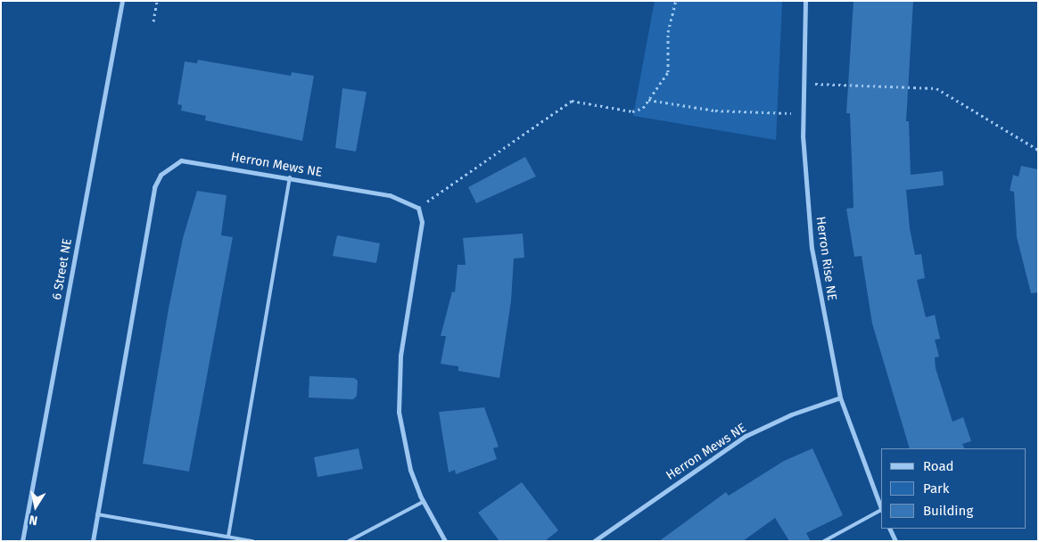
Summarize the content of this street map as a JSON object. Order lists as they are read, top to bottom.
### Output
{
  "streets": {
    "street": ["Herron Mews NE", "Herron Rise NE", "6 Street NE"]
  },
  "crossings": [
    ["Herron Mews NE", "Herron Rise NE"]
  ],
  "legend": ["Road", "Park", "Building"],
  "north": "bottom"
}
